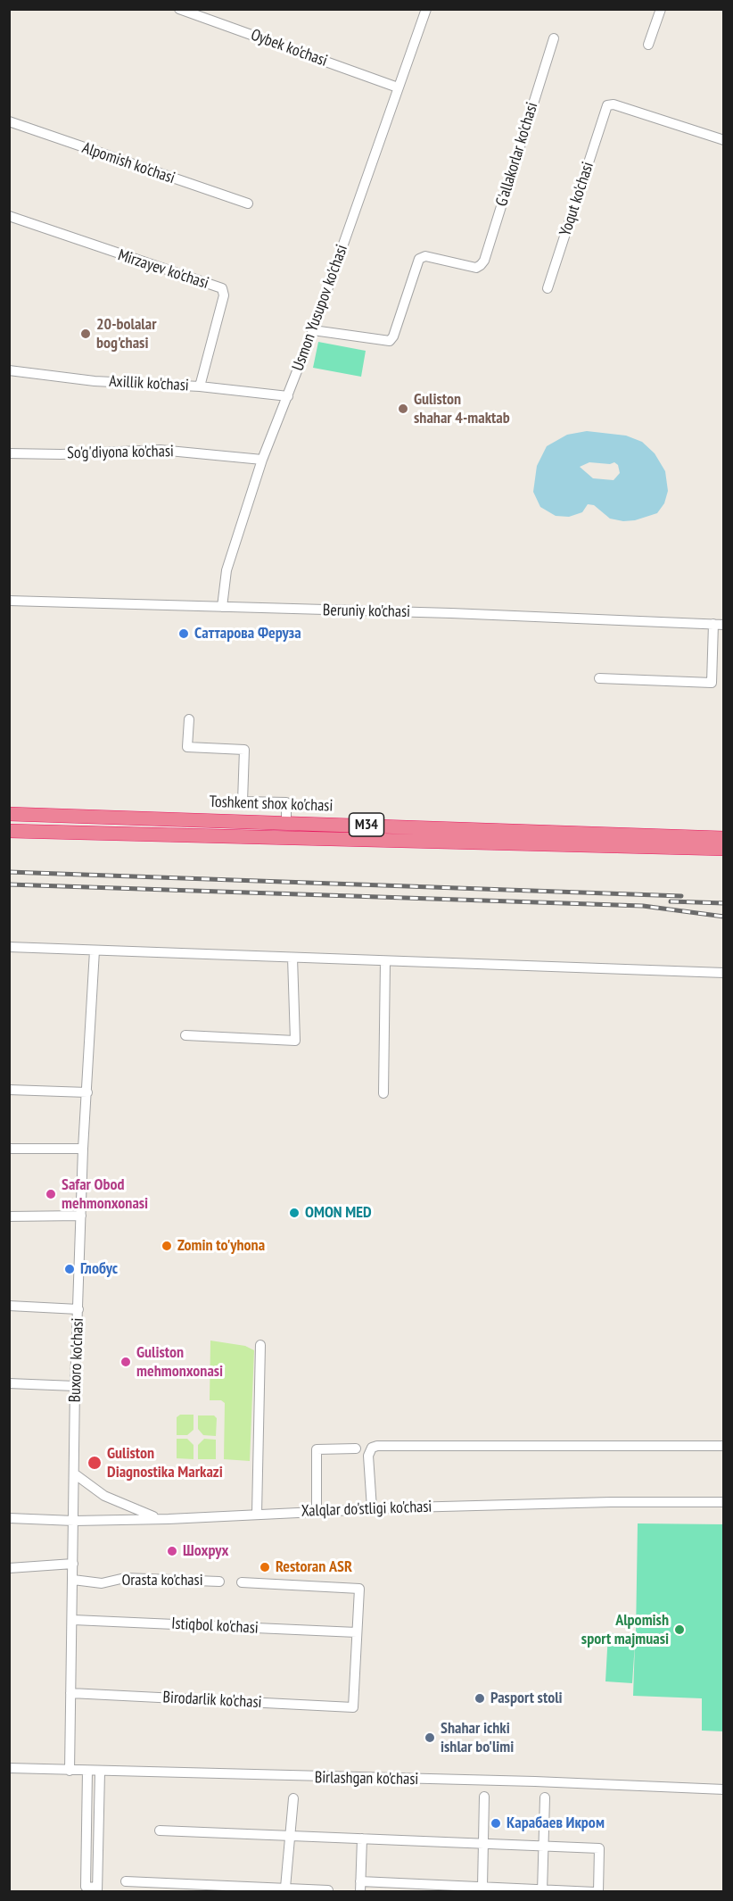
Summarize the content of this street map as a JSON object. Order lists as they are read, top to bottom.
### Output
{
  "streets": {
    "highway": ["Toshkent shox ko'chasi", "M34"],
    "street": [
      "Oybek ko'chasi",
      "G'allakorlar ko'chasi",
      "Alpomish ko'chasi",
      "Yoqut ko'chasi",
      "Mirzayev ko'chasi",
      "Usmon Yusupov ko'chasi",
      "Axillik ko'chasi",
      "So'g'diyona ko'chasi",
      "Beruniy ko'chasi",
      "Buxoro ko'chasi",
      "Xalqlar do'stligi ko'chasi",
      "Orasta ko'chasi",
      "Istiqbol ko'chasi",
      "Birodarlik ko'chasi",
      "Birlashgan ko'chasi"
    ]
  },
  "crossings": [
    ["Oybek ko'chasi", "Usmon Yusupov ko'chasi"],
    ["G'allakorlar ko'chasi", "Usmon Yusupov ko'chasi"],
    ["Mirzayev ko'chasi", "Axillik ko'chasi"],
    ["Usmon Yusupov ko'chasi", "Axillik ko'chasi"],
    ["Usmon Yusupov ko'chasi", "So'g'diyona ko'chasi"],
    ["Usmon Yusupov ko'chasi", "Beruniy ko'chasi"],
    ["Buxoro ko'chasi", "Xalqlar do'stligi ko'chasi"],
    ["Buxoro ko'chasi", "Orasta ko'chasi"],
    ["Buxoro ko'chasi", "Istiqbol ko'chasi"],
    ["Buxoro ko'chasi", "Birodarlik ko'chasi"],
    ["Buxoro ko'chasi", "Birlashgan ko'chasi"],
    ["Istiqbol ko'chasi", "Birodarlik ko'chasi"]
  ],
  "places": [
    "20-bolalar bog'chasi",
    "Guliston shahar 4-maktab",
    "Саттарова Феруза",
    "Safar Obod mehmonxonasi",
    "OMON MED",
    "Zomin to'yhona",
    "Глобус",
    "Guliston mehmonxonasi",
    "Guliston Diagnostika Markazi",
    "Шохрух",
    "Restoran ASR",
    "Alpomish sport majmuasi",
    "Pasport stoli",
    "Shahar ichki ishlar bo'limi",
    "Карабаев Икром"
  ]
}
